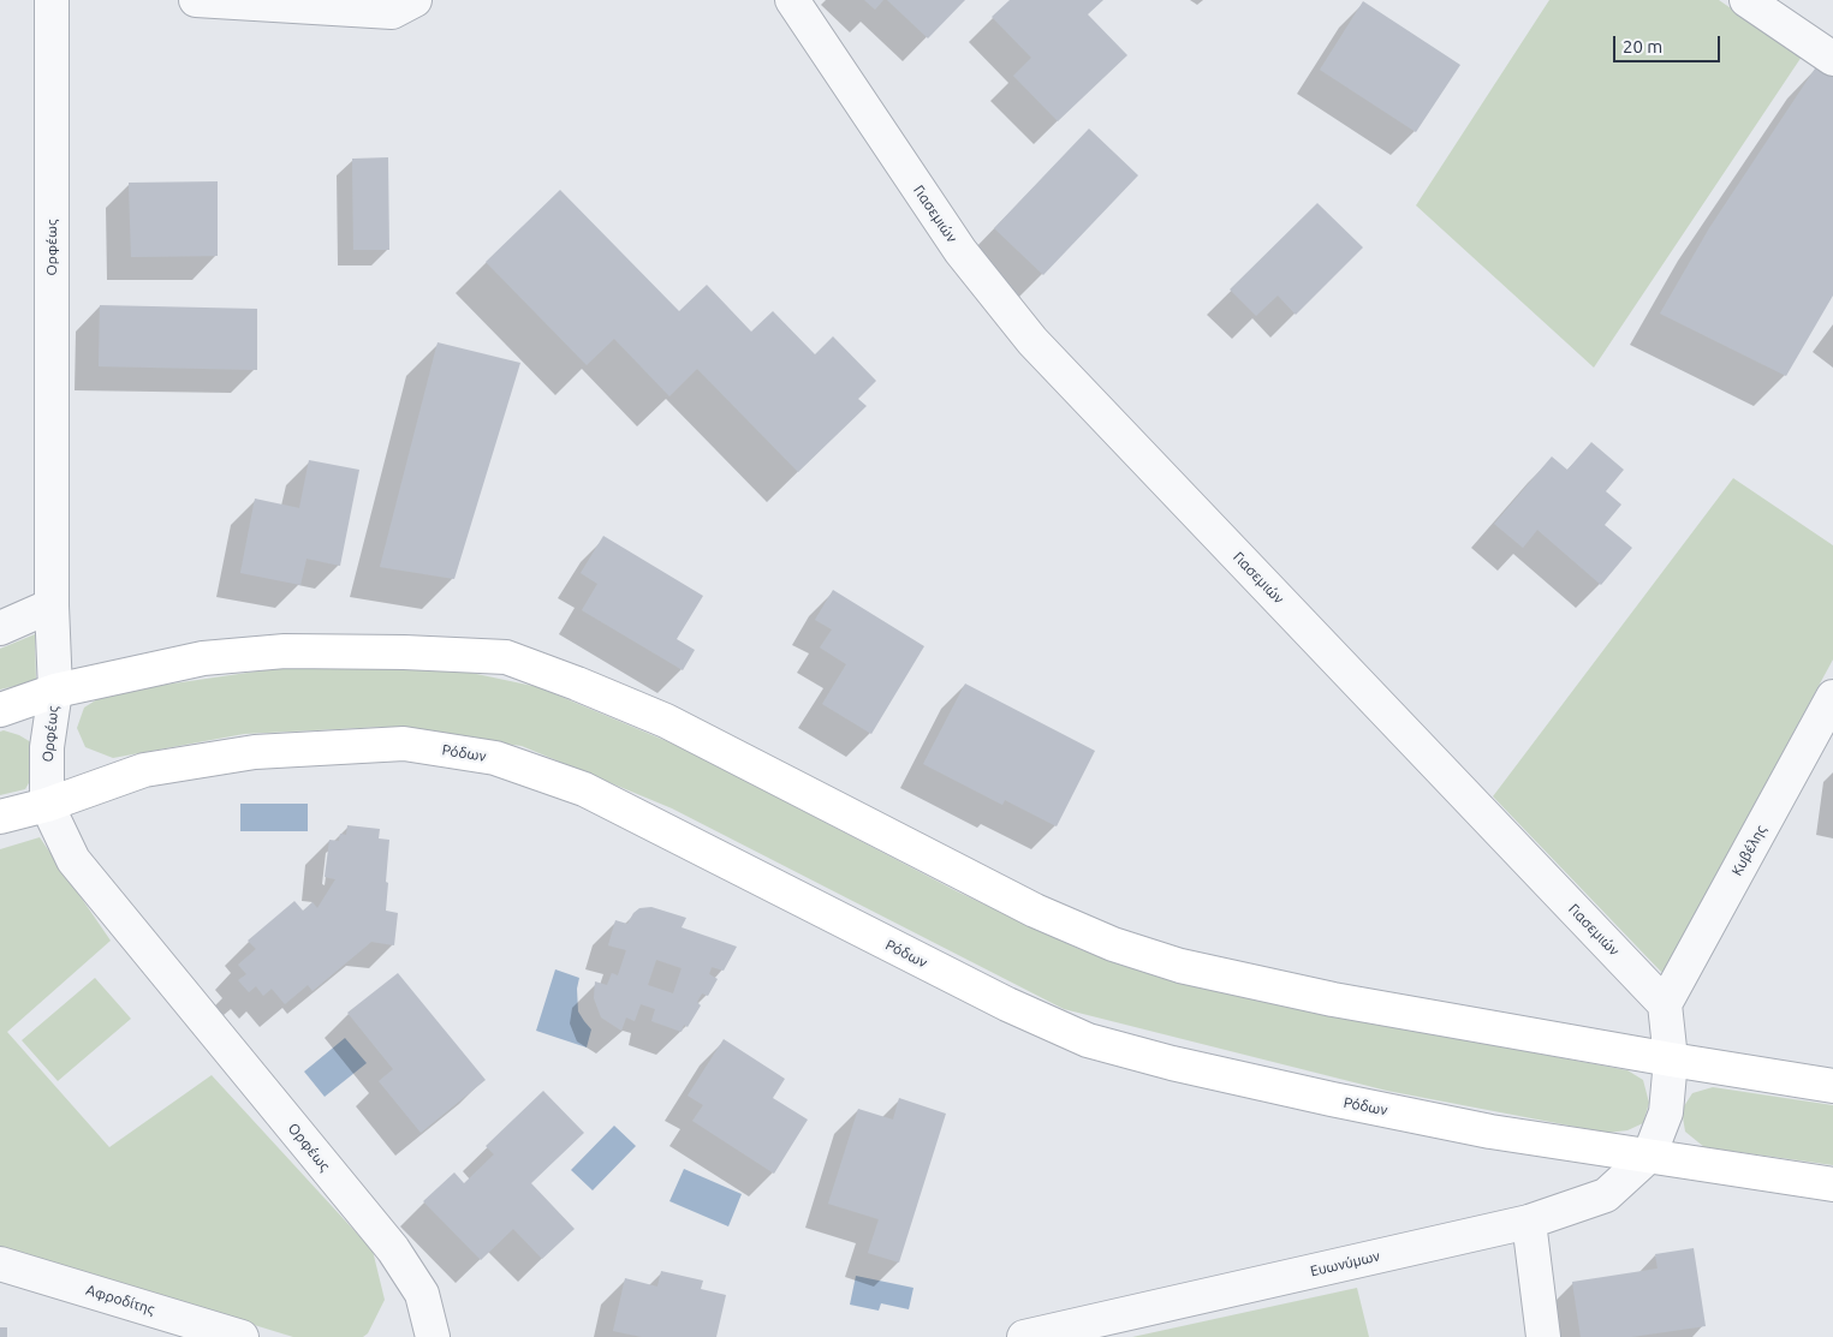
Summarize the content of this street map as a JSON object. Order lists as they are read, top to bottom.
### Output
{
  "streets": {
    "street": [
      "Γιασεμιών",
      "Ορφέως",
      "Ρόδων",
      "Κυβέλης",
      "Ευωνύμων",
      "Αφροδίτης"
    ]
  },
  "crossings": [
    ["Γιασεμιών", "Κυβέλης"],
    ["Ορφέως", "Ρόδων"],
    ["Ρόδων", "Ευωνύμων"]
  ],
  "scale_bar": "20 m"
}
